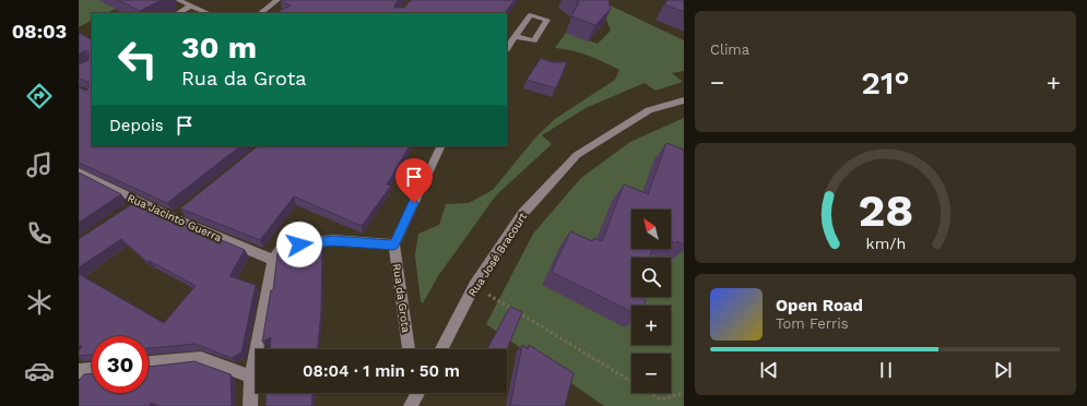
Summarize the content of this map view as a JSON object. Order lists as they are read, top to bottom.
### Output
{
  "streets": {
    "street": ["Rua Jacinto Guerra", "Rua José Bracourt", "Rua da Grota"]
  },
  "north": "top left",
  "page": {
    "tabs": "08:03",
    "tile": "Clima",
    "turn": ["30 m", "Rua da Grota"],
    "heat": ["−", "21°", "+"],
    "then": "Depois",
    "map_buttons": ["+", "−"],
    "song": ["Open Road", "Tom Ferris"],
    "limit": "30",
    "trip": "08:04 · 1 min · 50 m",
    "gauge": ["28", "km/h"]
  }
}
